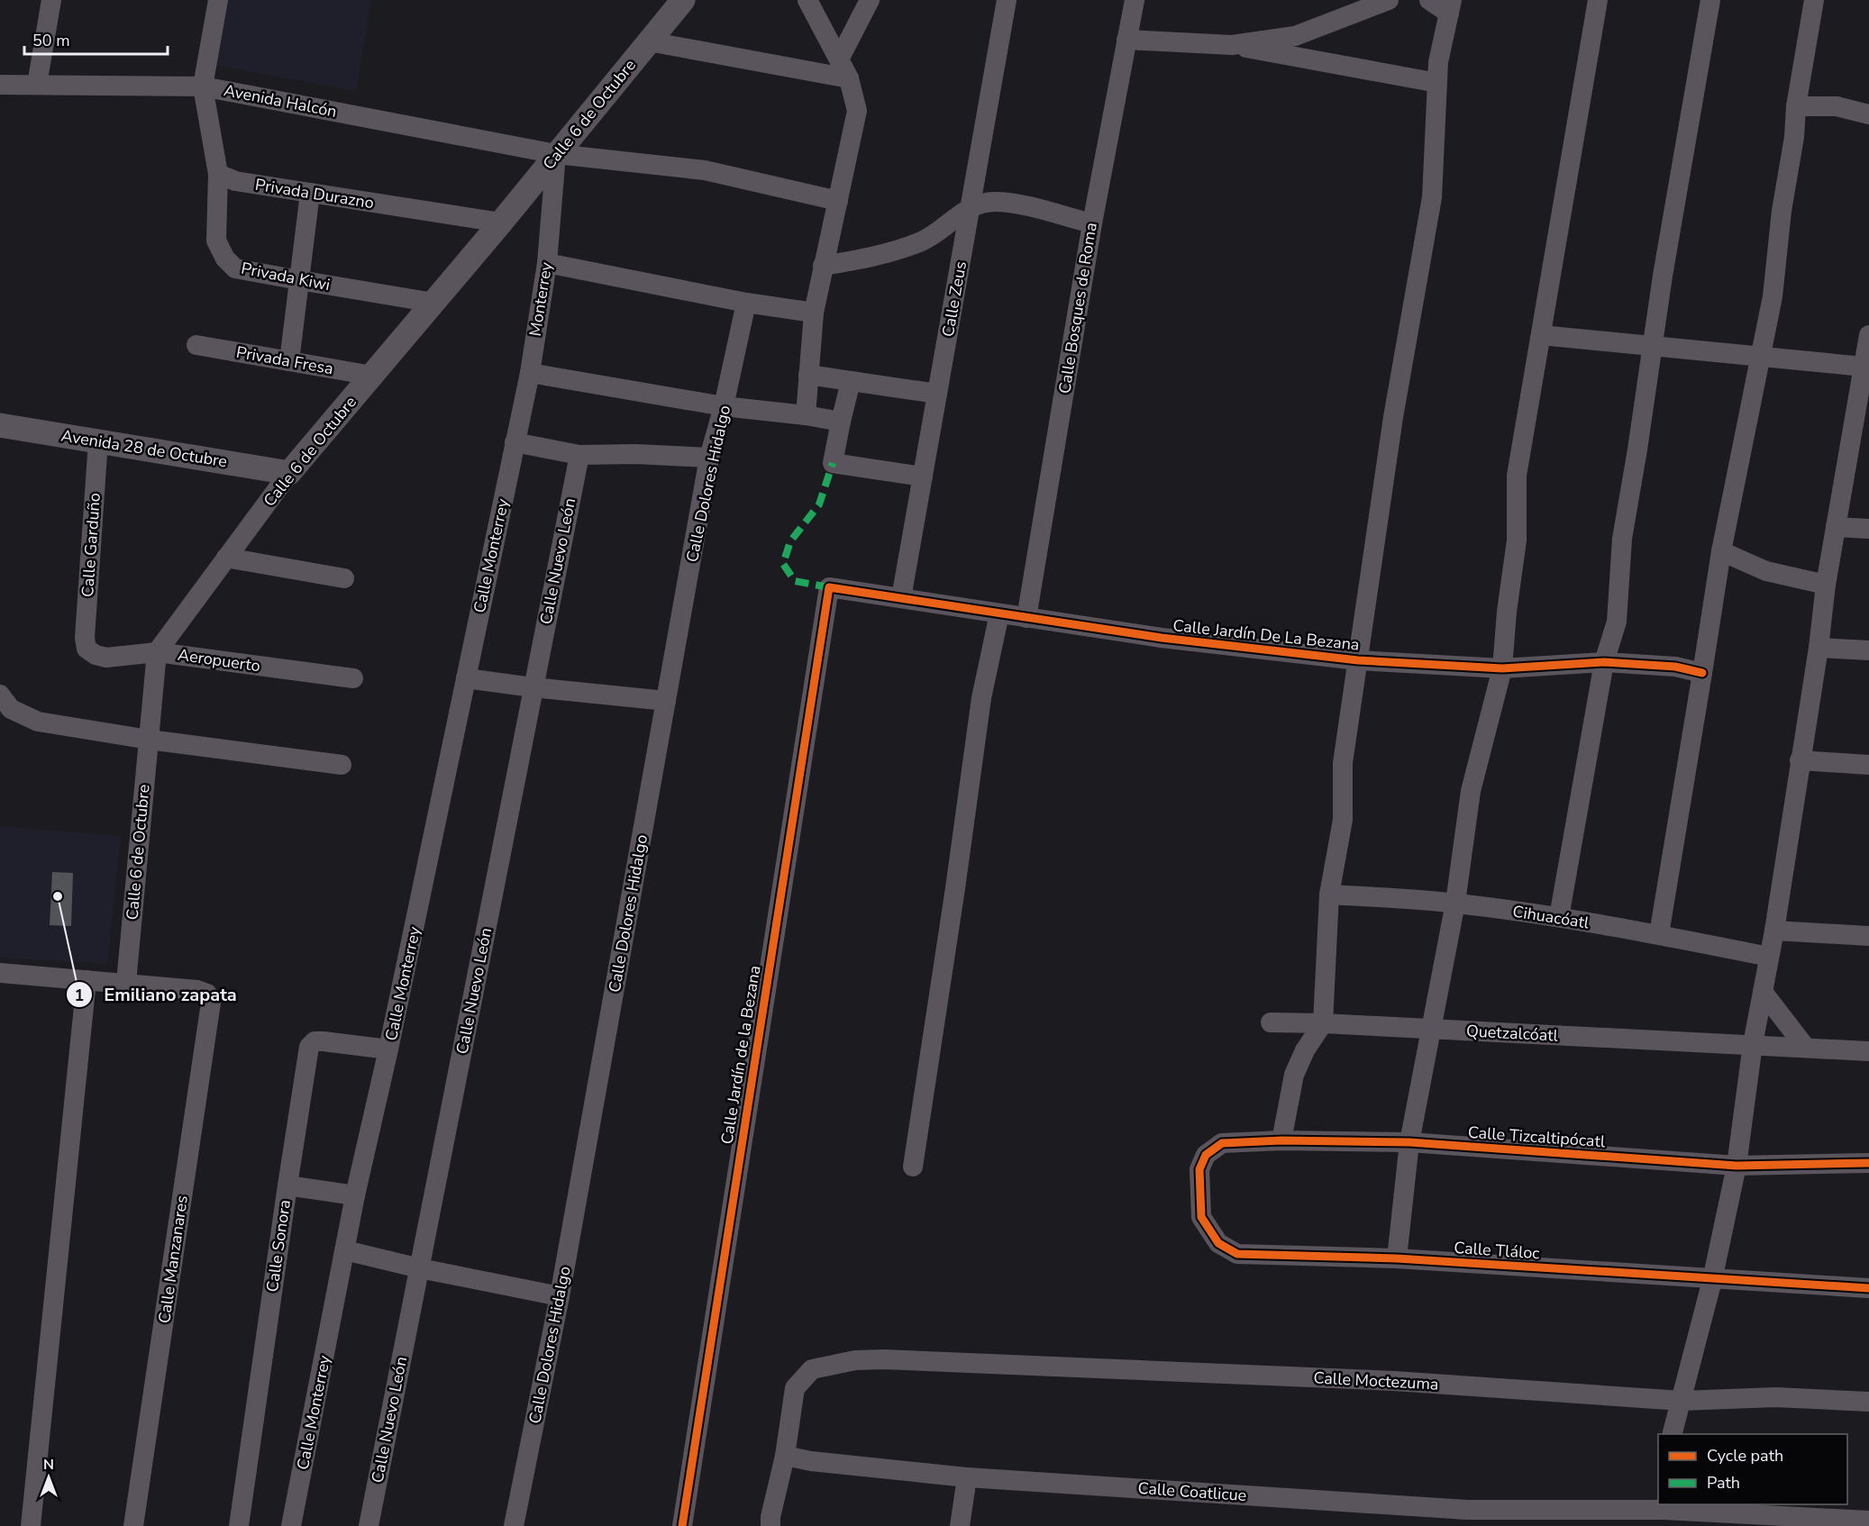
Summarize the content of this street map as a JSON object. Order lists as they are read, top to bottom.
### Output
{
  "streets": {
    "street": [
      "Avenida Halcón",
      "Calle 6 de Octubre",
      "Privada Durazno",
      "Privada Kiwi",
      "Monterrey",
      "Calle Zeus",
      "Calle Bosques de Roma",
      "Privada Fresa",
      "Avenida 28 de Octubre",
      "Calle Dolores Hidalgo",
      "Calle Garduño",
      "Calle Monterrey",
      "Calle Nuevo León",
      "Calle Jardín De La Bezana",
      "Aeropuerto",
      "Cihuacóatl",
      "Quetzalcóatl",
      "Calle Jardín de la Bezana",
      "Calle Tizcaltipócatl",
      "Calle Sonora",
      "Calle Tláloc",
      "Calle Manzanares",
      "Calle Moctezuma",
      "Calle Coatlicue"
    ]
  },
  "crossings": [
    ["Avenida Halcón", "Calle 6 de Octubre"],
    ["Avenida Halcón", "Monterrey"],
    ["Calle 6 de Octubre", "Privada Durazno"],
    ["Calle 6 de Octubre", "Privada Kiwi"],
    ["Calle 6 de Octubre", "Monterrey"],
    ["Calle 6 de Octubre", "Privada Fresa"],
    ["Calle 6 de Octubre", "Avenida 28 de Octubre"],
    ["Calle 6 de Octubre", "Aeropuerto"],
    ["Calle 6 de Octubre", "Calle Manzanares"],
    ["Privada Durazno", "Privada Kiwi"],
    ["Monterrey", "Calle Monterrey"],
    ["Calle Zeus", "Calle Jardín De La Bezana"],
    ["Calle Bosques de Roma", "Calle Jardín De La Bezana"],
    ["Avenida 28 de Octubre", "Calle Garduño"],
    ["Calle Garduño", "Aeropuerto"],
    ["Calle Monterrey", "Calle Sonora"],
    ["Calle Jardín De La Bezana", "Calle Jardín de la Bezana"],
    ["Calle Tizcaltipócatl", "Calle Tláloc"],
    ["Calle Moctezuma", "Calle Coatlicue"]
  ],
  "places": ["Emiliano zapata"],
  "legend": ["Cycle path", "Path"],
  "scale_bar": "50 m",
  "north": "top"
}
